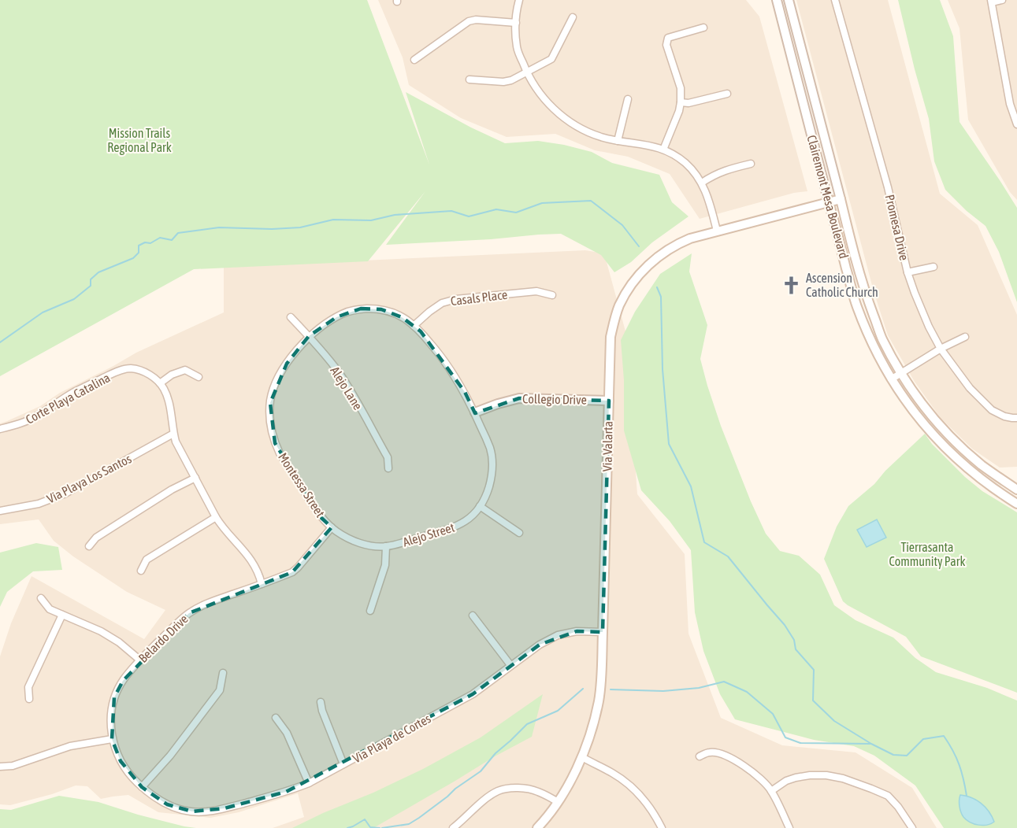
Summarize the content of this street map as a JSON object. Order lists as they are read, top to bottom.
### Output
{
  "streets": {
    "main road": ["Clairemont Mesa Boulevard", "Collegio Drive", "Via Valarta"],
    "street": [
      "Promesa Drive",
      "Casals Place",
      "Alejo Lane",
      "Corte Playa Catalina",
      "Via Playa Los Santos",
      "Montessa Street",
      "Alejo Street",
      "Belardo Drive",
      "Via Playa de Cortes"
    ]
  },
  "crossings": [
    ["Clairemont Mesa Boulevard", "Via Valarta"],
    ["Casals Place", "Montessa Street"],
    ["Alejo Lane", "Montessa Street"],
    ["Collegio Drive", "Via Valarta"],
    ["Collegio Drive", "Montessa Street"],
    ["Collegio Drive", "Alejo Street"],
    ["Via Valarta", "Via Playa de Cortes"],
    ["Montessa Street", "Alejo Street"],
    ["Montessa Street", "Belardo Drive"],
    ["Alejo Street", "Belardo Drive"],
    ["Belardo Drive", "Via Playa de Cortes"]
  ],
  "parks": ["Mission Trails Regional Park", "Tierrasanta Community Park"],
  "places": {
    "church": ["Ascension Catholic Church"]
  }
}
